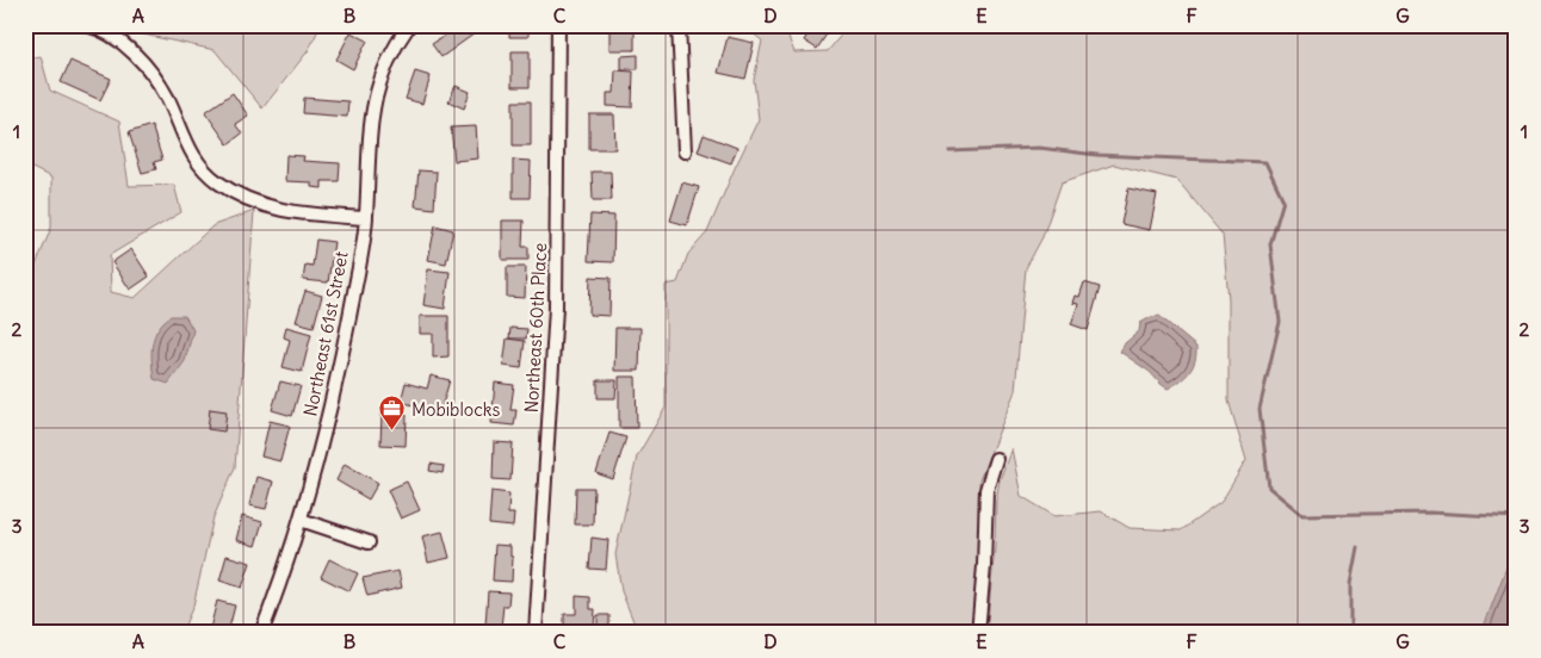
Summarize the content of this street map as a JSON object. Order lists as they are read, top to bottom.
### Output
{
  "streets": {
    "street": ["Northeast 60th Place", "Northeast 61st Street"]
  },
  "places": {
    "office": ["Mobiblocks"]
  },
  "grid": {
    "columns": [
      "A",
      "B",
      "C",
      "D",
      "E",
      "F",
      "G"
    ],
    "rows": ["1", "2", "3"]
  }
}
